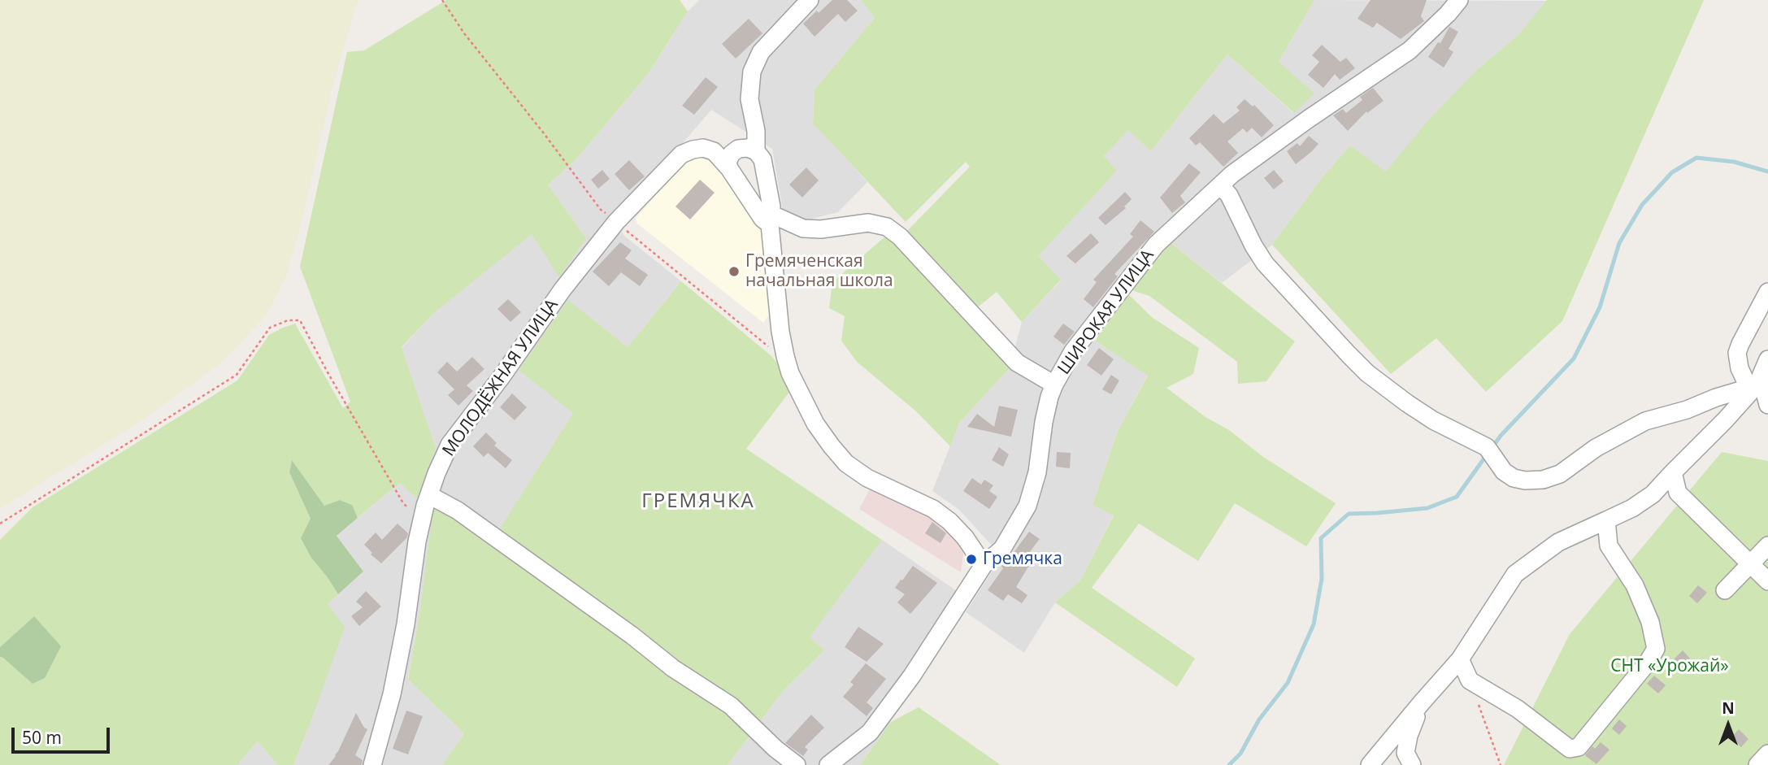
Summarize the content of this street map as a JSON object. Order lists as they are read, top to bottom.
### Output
{
  "streets": {
    "street": ["ШИРОКАЯ УЛИЦА", "МОЛОДЁЖНАЯ УЛИЦА"]
  },
  "districts": ["ГРЕМЯЧКА"],
  "parks": ["СНТ «Урожай»"],
  "places": ["Гремяченская начальная школа", "Гремячка"],
  "scale_bar": "50 m",
  "north": "top"
}
